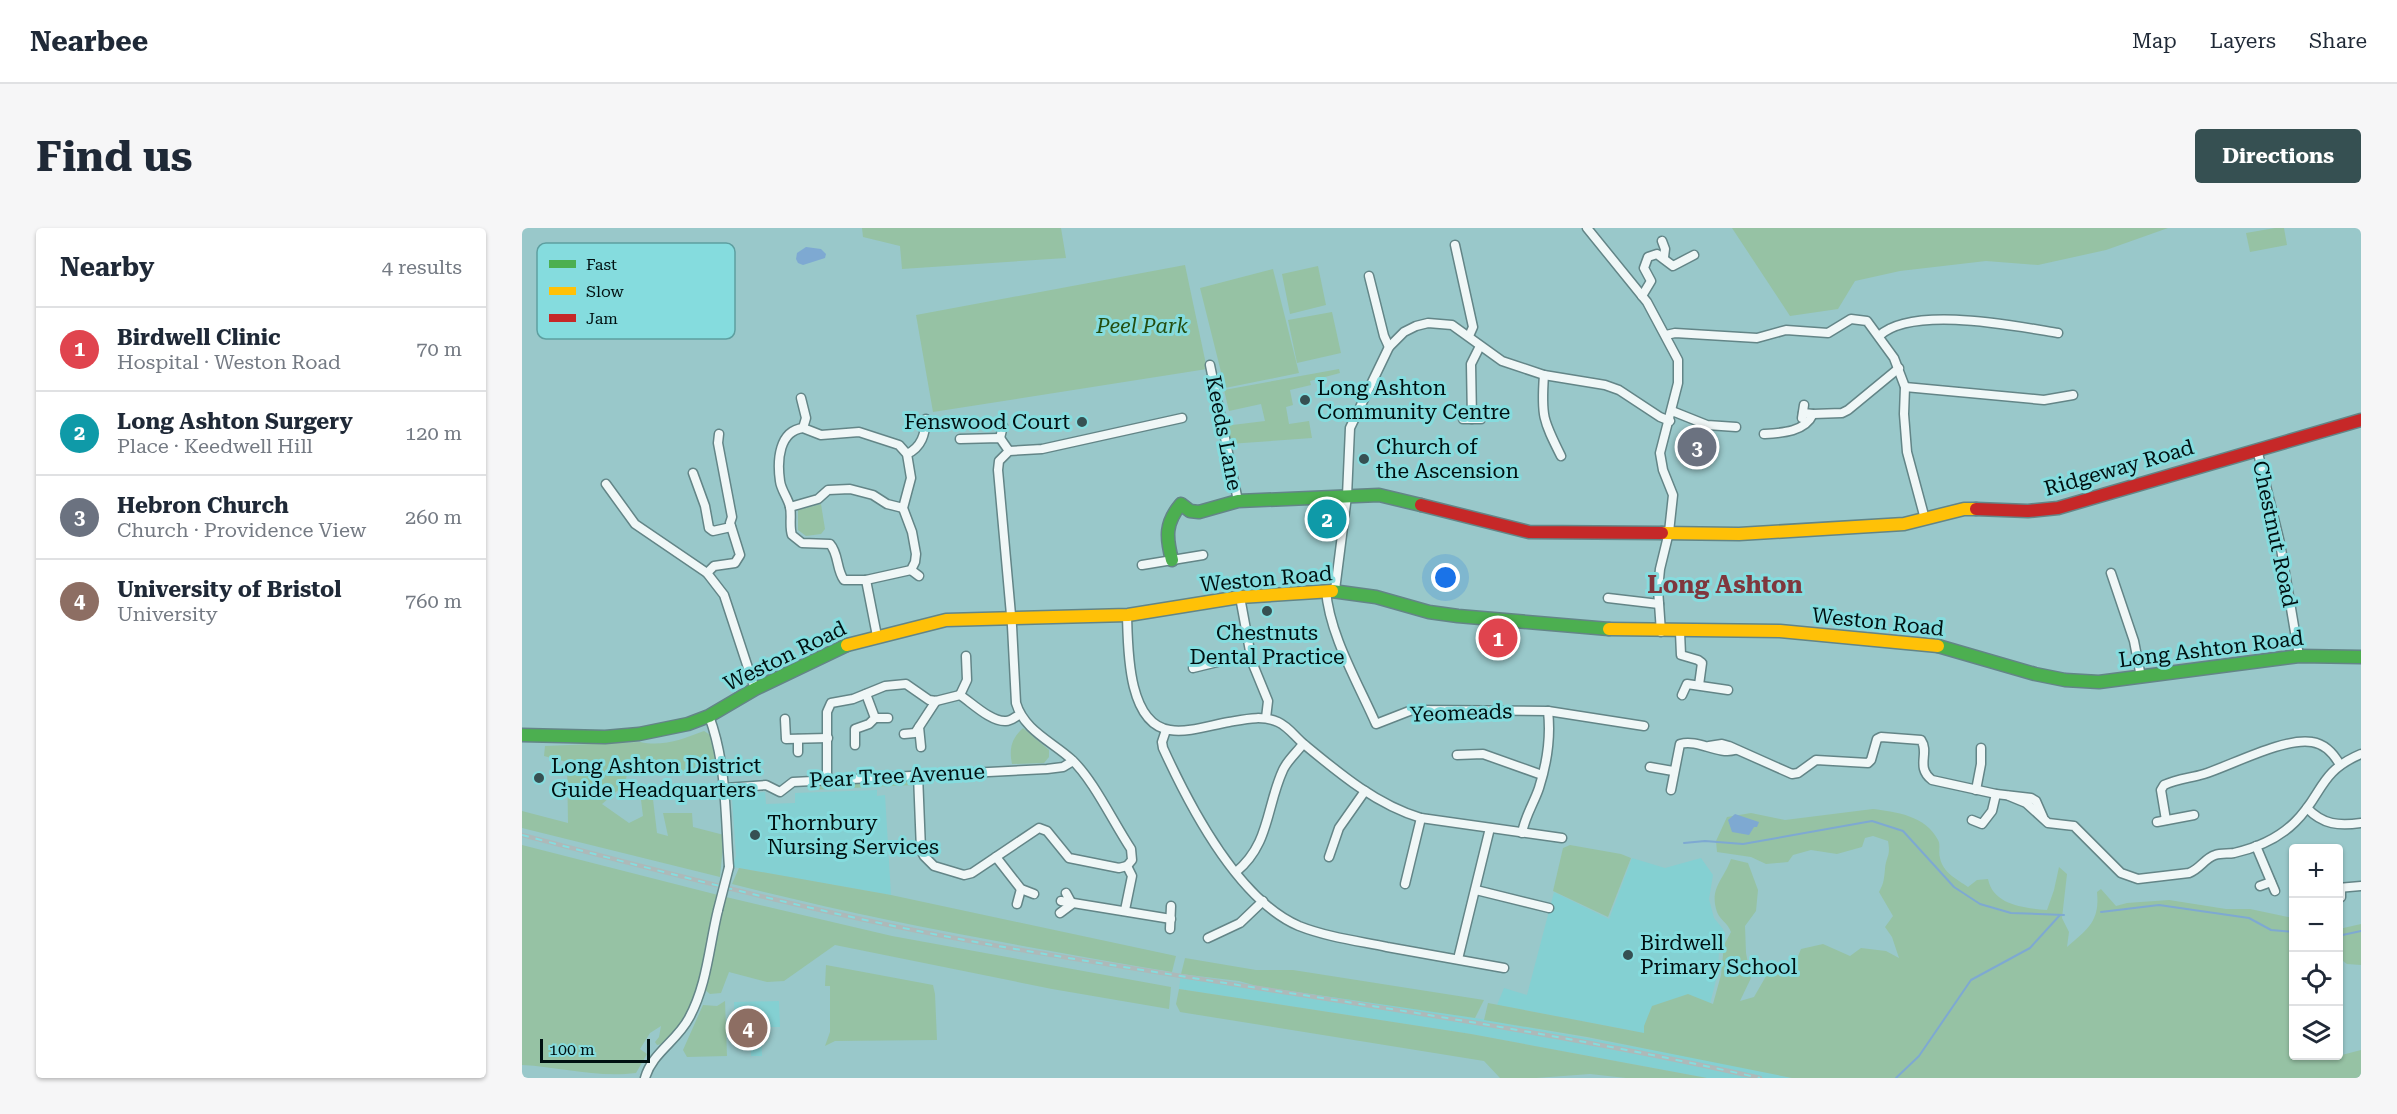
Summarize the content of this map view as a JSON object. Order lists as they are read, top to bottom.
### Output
{
  "streets": {
    "street": [
      "Keeds Lane",
      "Ridgeway Road",
      "Chestnut Road",
      "Weston Road",
      "Long Ashton Road",
      "Yeomeads",
      "Pear Tree Avenue"
    ]
  },
  "crossings": [
    ["Keeds Lane", "Ridgeway Road"],
    ["Ridgeway Road", "Chestnut Road"],
    ["Chestnut Road", "Long Ashton Road"],
    ["Weston Road", "Long Ashton Road"],
    ["Weston Road", "Yeomeads"]
  ],
  "districts": ["Long Ashton"],
  "parks": ["Peel Park"],
  "places": [
    "Long Ashton Community Centre",
    "Fenswood Court",
    "Church of the Ascension",
    "Chestnuts Dental Practice",
    "Long Ashton District Guide Headquarters",
    "Thornbury Nursing Services",
    "Birdwell Primary School"
  ],
  "legend": ["Fast", "Slow", "Jam"],
  "scale_bar": "100 m",
  "page": {
    "header": "Nearbee",
    "nav": ["Map", "Layers", "Share"],
    "buttons": "Directions",
    "title": "Find us",
    "heading": ["Nearby", "4 results"],
    "list": [
      {
        "mark": "1",
        "name": "Birdwell Clinic",
        "note": "Hospital · Weston Road",
        "value": "70 m"
      },
      {
        "mark": "2",
        "name": "Long Ashton Surgery",
        "note": "Place · Keedwell Hill",
        "value": "120 m"
      },
      {
        "mark": "3",
        "name": "Hebron Church",
        "note": "Church · Providence View",
        "value": "260 m"
      },
      {
        "mark": "4",
        "name": "University of Bristol",
        "note": "University",
        "value": "760 m"
      }
    ],
    "pins": [
      "3",
      "2",
      "1",
      "4"
    ],
    "map_buttons": ["+", "−"],
    "scale": "100 m"
  }
}
